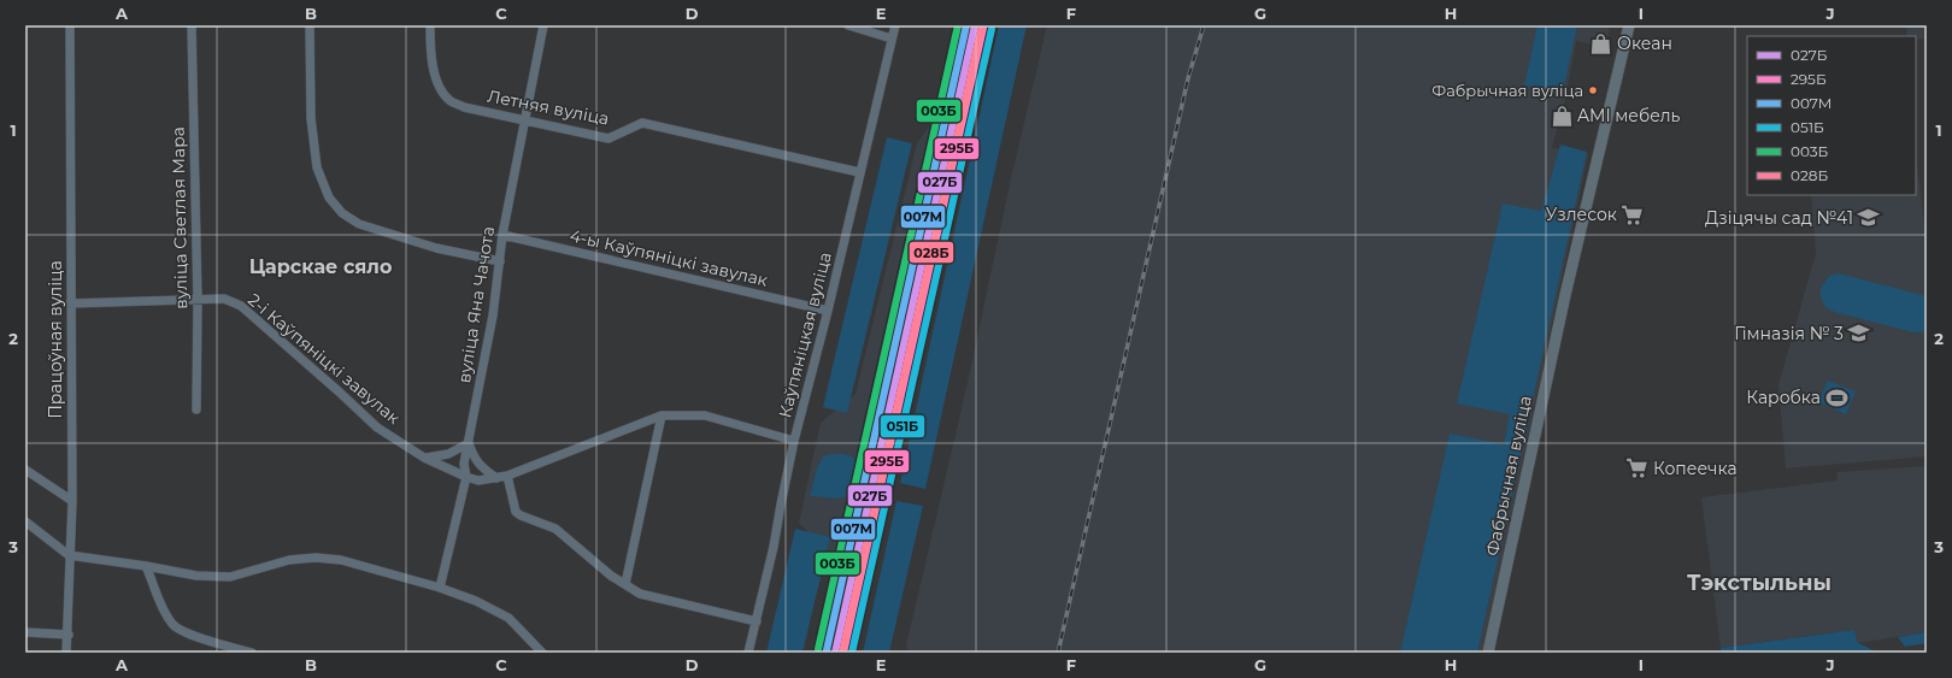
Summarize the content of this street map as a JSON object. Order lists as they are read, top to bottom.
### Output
{
  "streets": {
    "main road": ["Фабрычная вуліца"],
    "street": [
      "Летняя вуліца",
      "вуліца Светлая Мара",
      "4-ы Каўпяніцкі завулак",
      "вуліца Яна Чачота",
      "Каўпяніцкая вуліца",
      "Працоўная вуліца",
      "2-і Каўпяніцкі завулак"
    ]
  },
  "crossings": [
    ["Летняя вуліца", "вуліца Яна Чачота"],
    ["Летняя вуліца", "Каўпяніцкая вуліца"],
    ["вуліца Светлая Мара", "2-і Каўпяніцкі завулак"],
    ["4-ы Каўпяніцкі завулак", "вуліца Яна Чачота"],
    ["4-ы Каўпяніцкі завулак", "Каўпяніцкая вуліца"],
    ["вуліца Яна Чачота", "2-і Каўпяніцкі завулак"],
    ["Каўпяніцкая вуліца", "2-і Каўпяніцкі завулак"],
    ["Працоўная вуліца", "2-і Каўпяніцкі завулак"]
  ],
  "districts": ["Царскае сяло", "Тэкстыльны"],
  "places": {
    "shop": ["Океан", "AMI мебель"],
    "other": ["Фабрычная вуліца"],
    "supermarket": ["Узлесок", "Копеечка"],
    "school or university": ["Дзіцячы сад №41", "Гімназія № 3"],
    "sports": ["Каробка"]
  },
  "lines": [
    "transit line 027Б",
    "transit line 007М",
    "transit line 003Б",
    "transit line 028Б",
    "transit line 295Б",
    "transit line 051Б"
  ],
  "legend": [
    "027Б",
    "295Б",
    "007М",
    "051Б",
    "003Б",
    "028Б"
  ],
  "grid": {
    "columns": [
      "A",
      "B",
      "C",
      "D",
      "E",
      "F",
      "G",
      "H",
      "I",
      "J"
    ],
    "rows": ["1", "2", "3"]
  }
}
